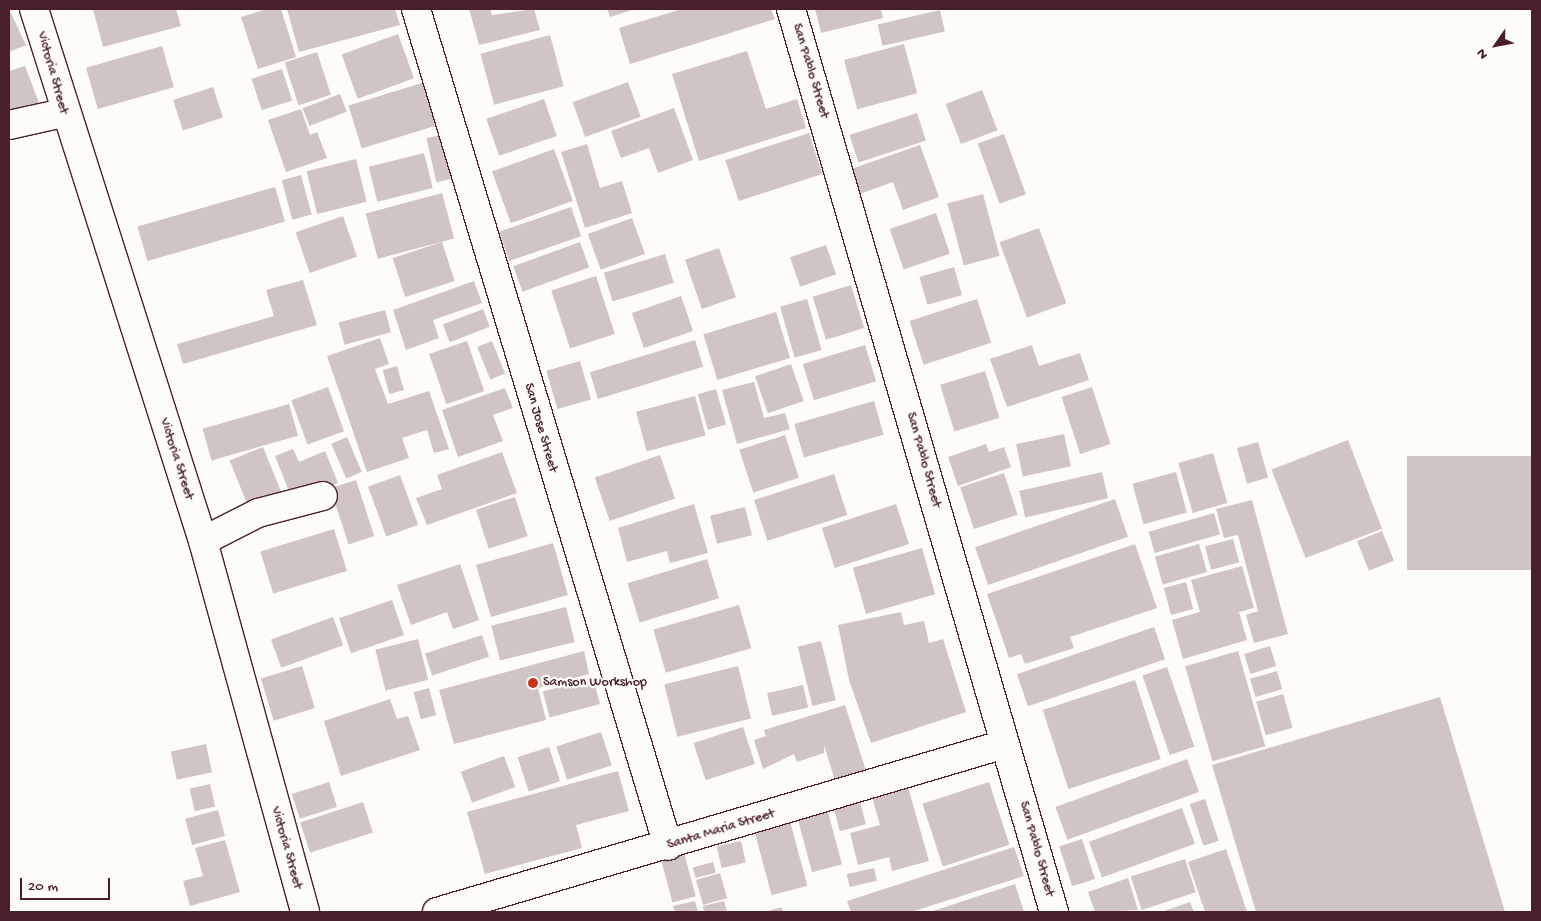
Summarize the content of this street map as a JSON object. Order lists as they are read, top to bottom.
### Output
{
  "streets": {
    "street": [
      "San Pablo Street",
      "Victoria Street",
      "San Jose Street",
      "Santa Maria Street"
    ]
  },
  "crossings": [
    ["San Pablo Street", "Santa Maria Street"],
    ["San Jose Street", "Santa Maria Street"]
  ],
  "places": ["Samson Workshop"],
  "scale_bar": "20 m",
  "north": "bottom left"
}
